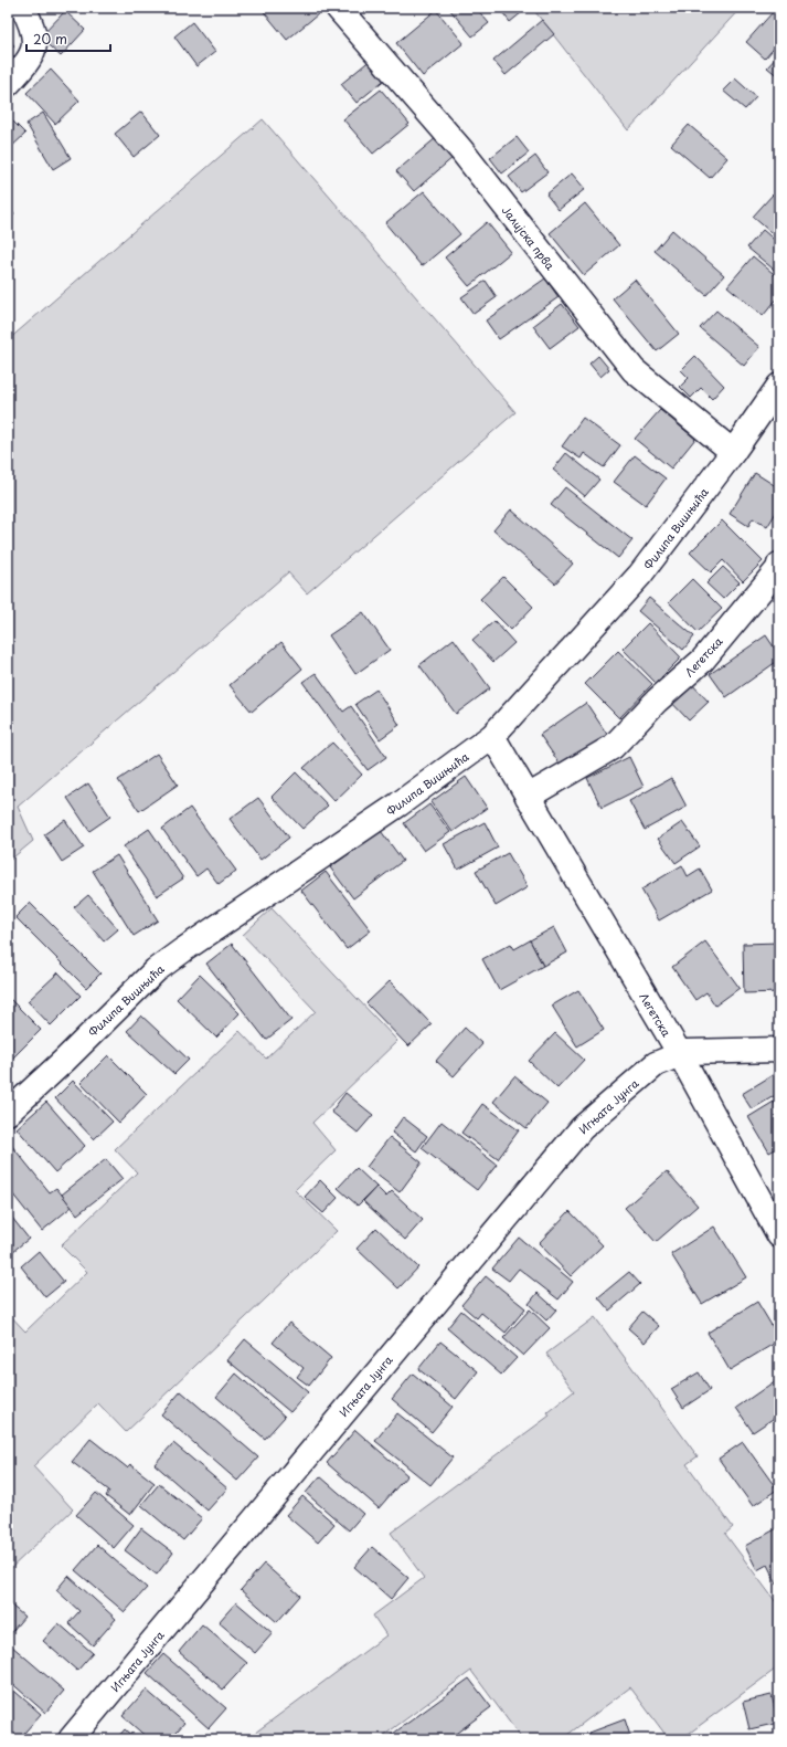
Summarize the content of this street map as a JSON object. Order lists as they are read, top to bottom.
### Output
{
  "streets": {
    "street": [
      "Јалијска прва",
      "Филипа Вишњића",
      "Легетска",
      "Игњата Јунга"
    ]
  },
  "crossings": [
    ["Јалијска прва", "Филипа Вишњића"],
    ["Филипа Вишњића", "Легетска"],
    ["Легетска", "Игњата Јунга"]
  ],
  "scale_bar": "20 m"
}
